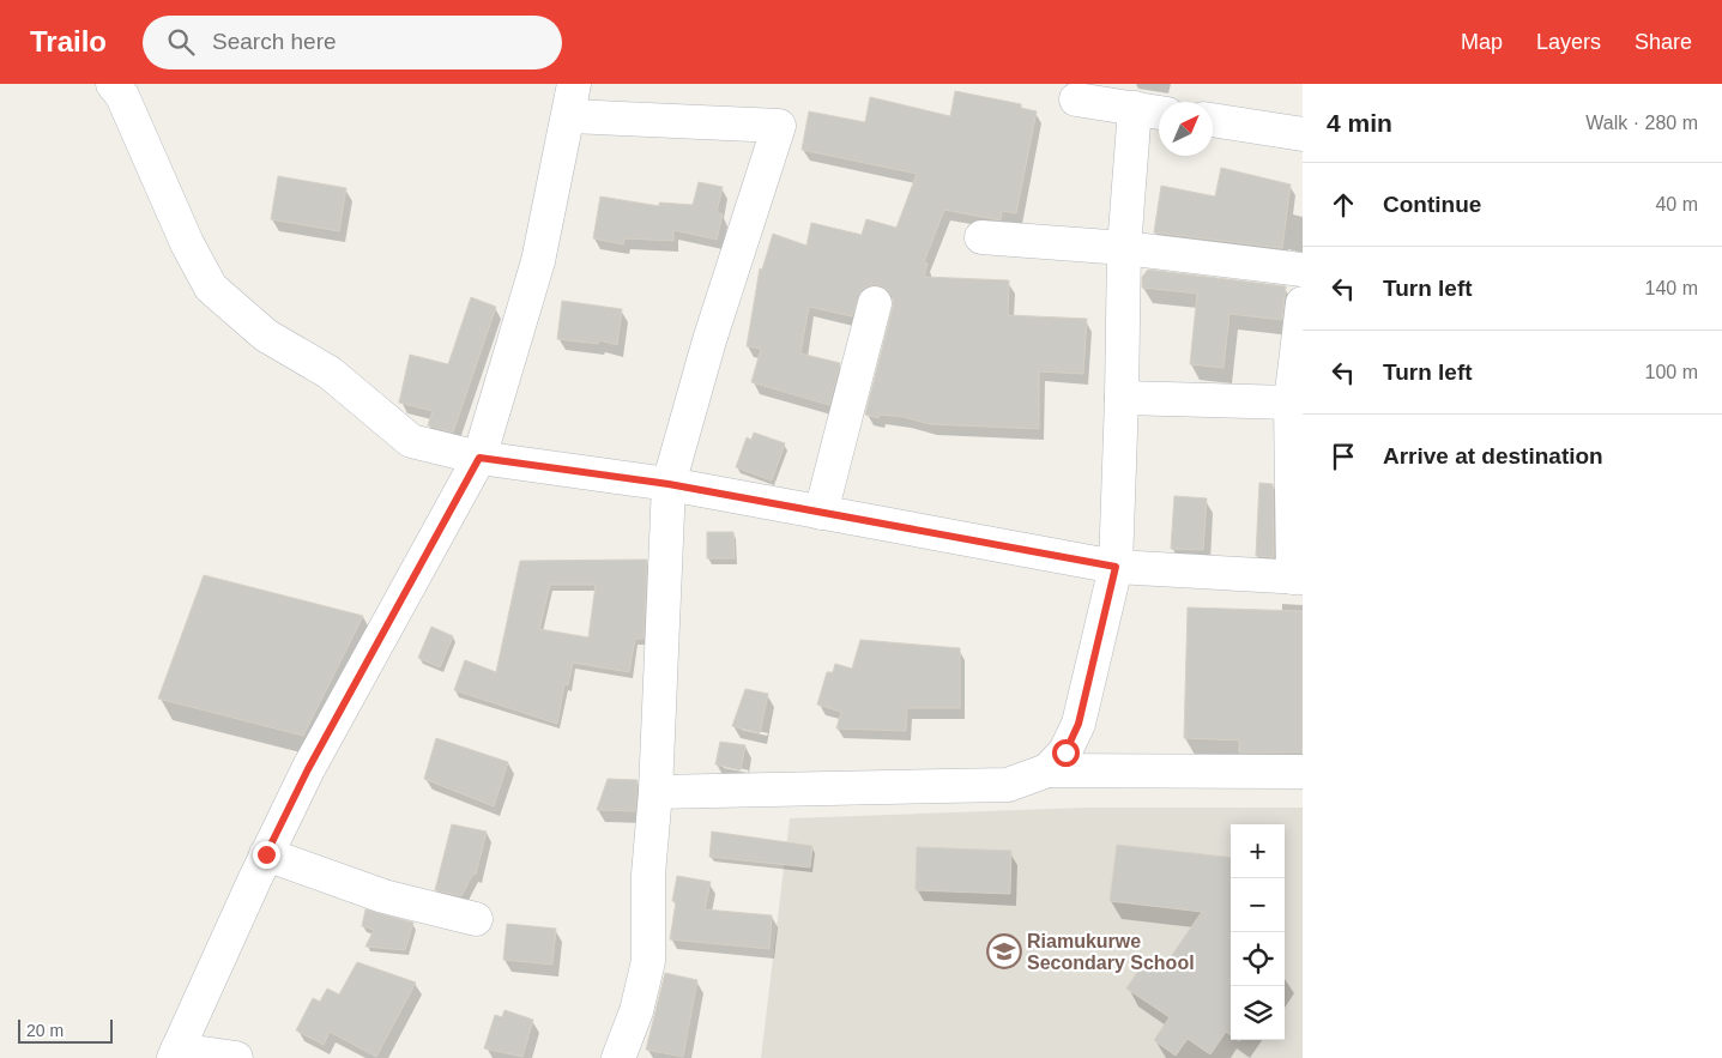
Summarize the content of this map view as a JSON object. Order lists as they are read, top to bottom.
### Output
{
  "places": {
    "school or university": ["Riamukurwe Secondary School"]
  },
  "scale_bar": "20 m",
  "north": "top right",
  "page": {
    "header": "Trailo",
    "search": "Search here",
    "nav": ["Map", "Layers", "Share"],
    "heading": ["4 min", "Walk · 280 m"],
    "list": [
      ["Continue", "40 m"],
      ["Turn left", "140 m"],
      ["Turn left", "100 m"],
      "Arrive at destination"
    ],
    "map_buttons": ["+", "−"],
    "scale": "20 m"
  }
}
